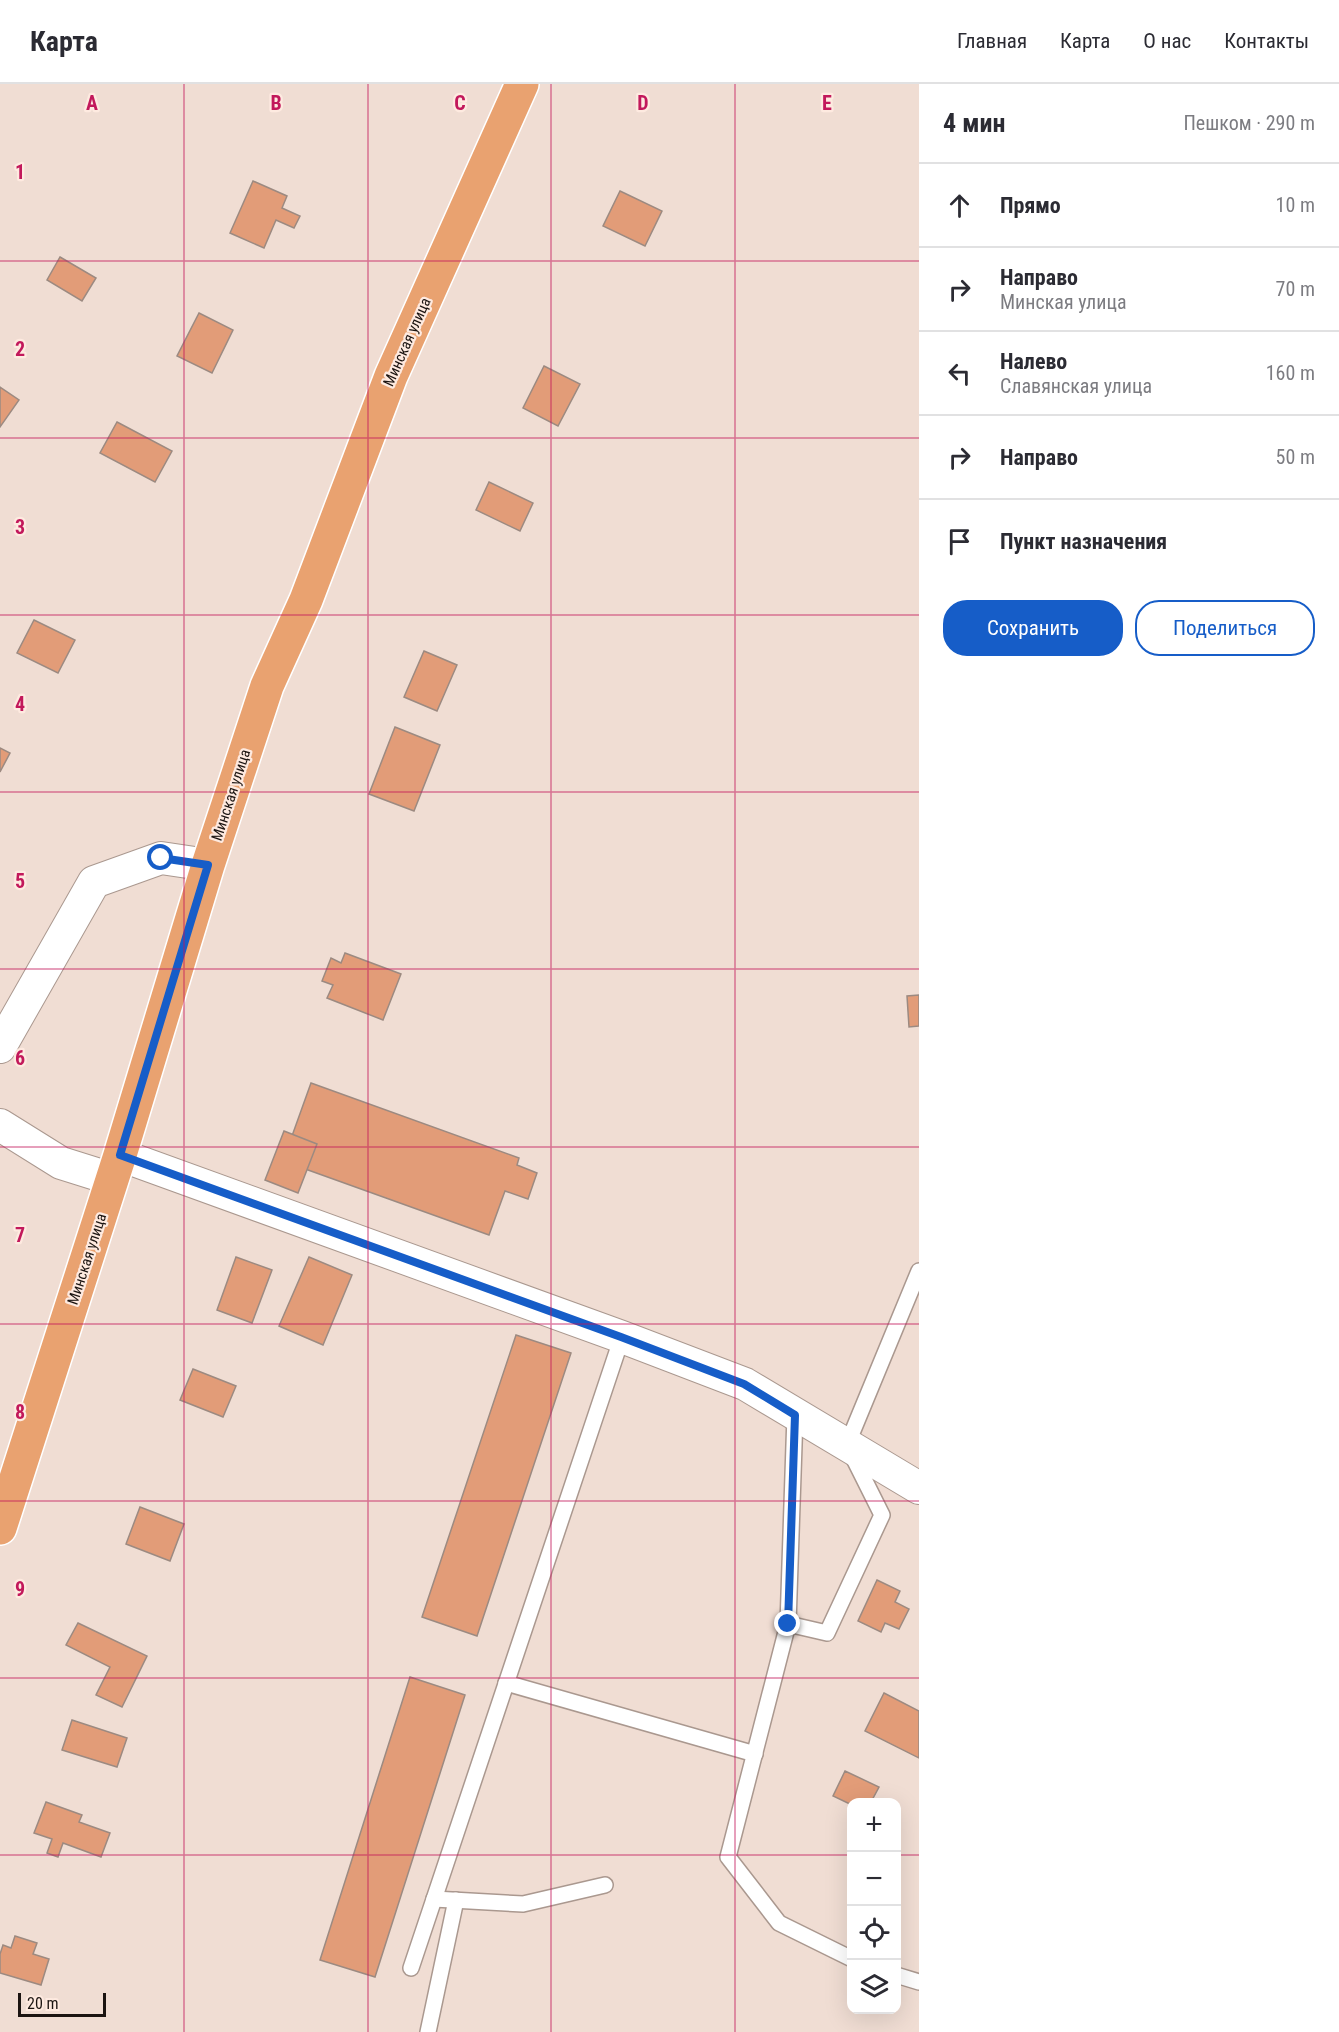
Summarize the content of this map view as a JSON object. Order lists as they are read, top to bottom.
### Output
{
  "streets": {
    "main road": ["Минская улица"]
  },
  "scale_bar": "20 m",
  "page": {
    "header": "Карта",
    "nav": [
      "Главная",
      "Карта",
      "О нас",
      "Контакты"
    ],
    "heading": ["4 мин", "Пешком · 290 m"],
    "list": [
      ["Прямо", "10 m"],
      ["Направо", "Минская улица", "70 m"],
      ["Налево", "Славянская улица", "160 m"],
      ["Направо", "50 m"],
      "Пункт назначения"
    ],
    "buttons": ["Сохранить", "Поделиться"],
    "map_buttons": ["+", "−"],
    "scale": "20 m"
  },
  "grid": {
    "columns": [
      "A",
      "B",
      "C",
      "D",
      "E"
    ],
    "rows": [
      "1",
      "2",
      "3",
      "4",
      "5",
      "6",
      "7",
      "8",
      "9"
    ]
  }
}
